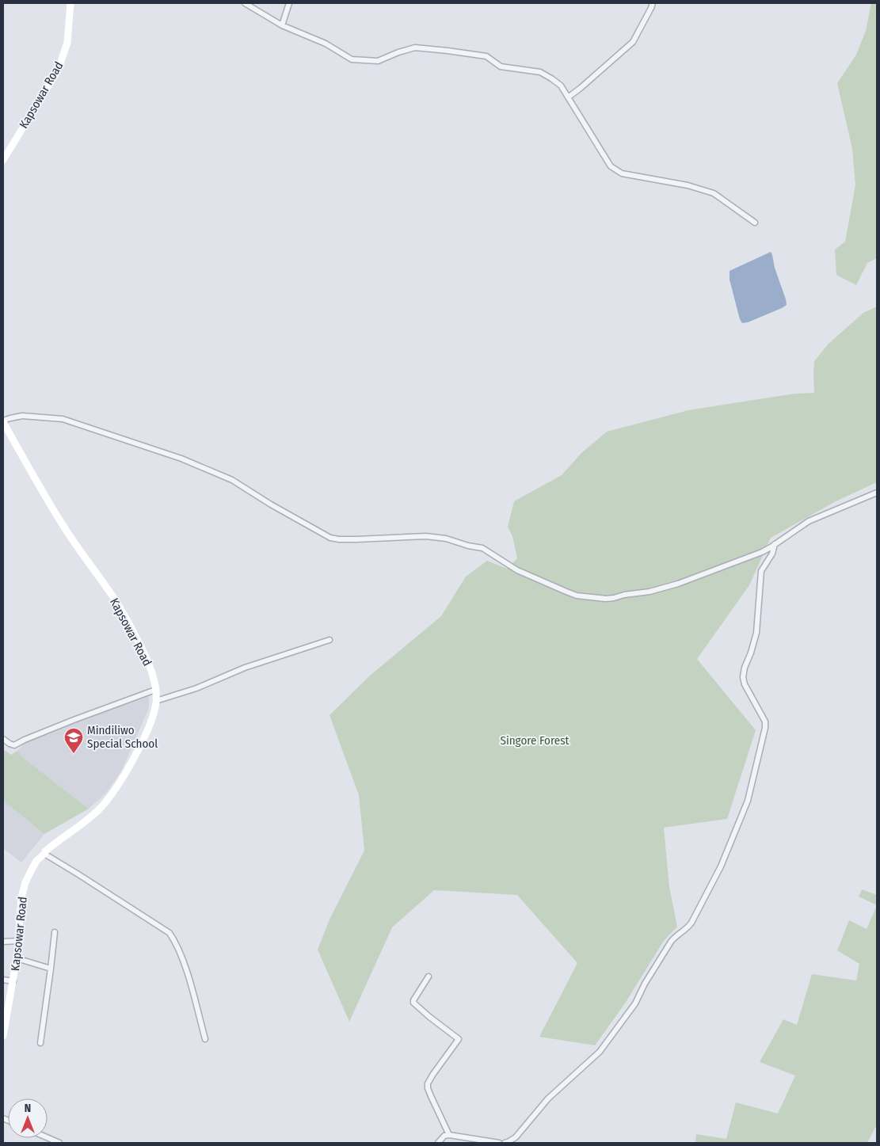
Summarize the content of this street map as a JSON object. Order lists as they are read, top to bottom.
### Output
{
  "streets": {
    "main road": ["Kapsowar Road"]
  },
  "parks": ["Singore Forest"],
  "places": {
    "school or university": ["Mindiliwo Special School"]
  },
  "north": "top"
}
